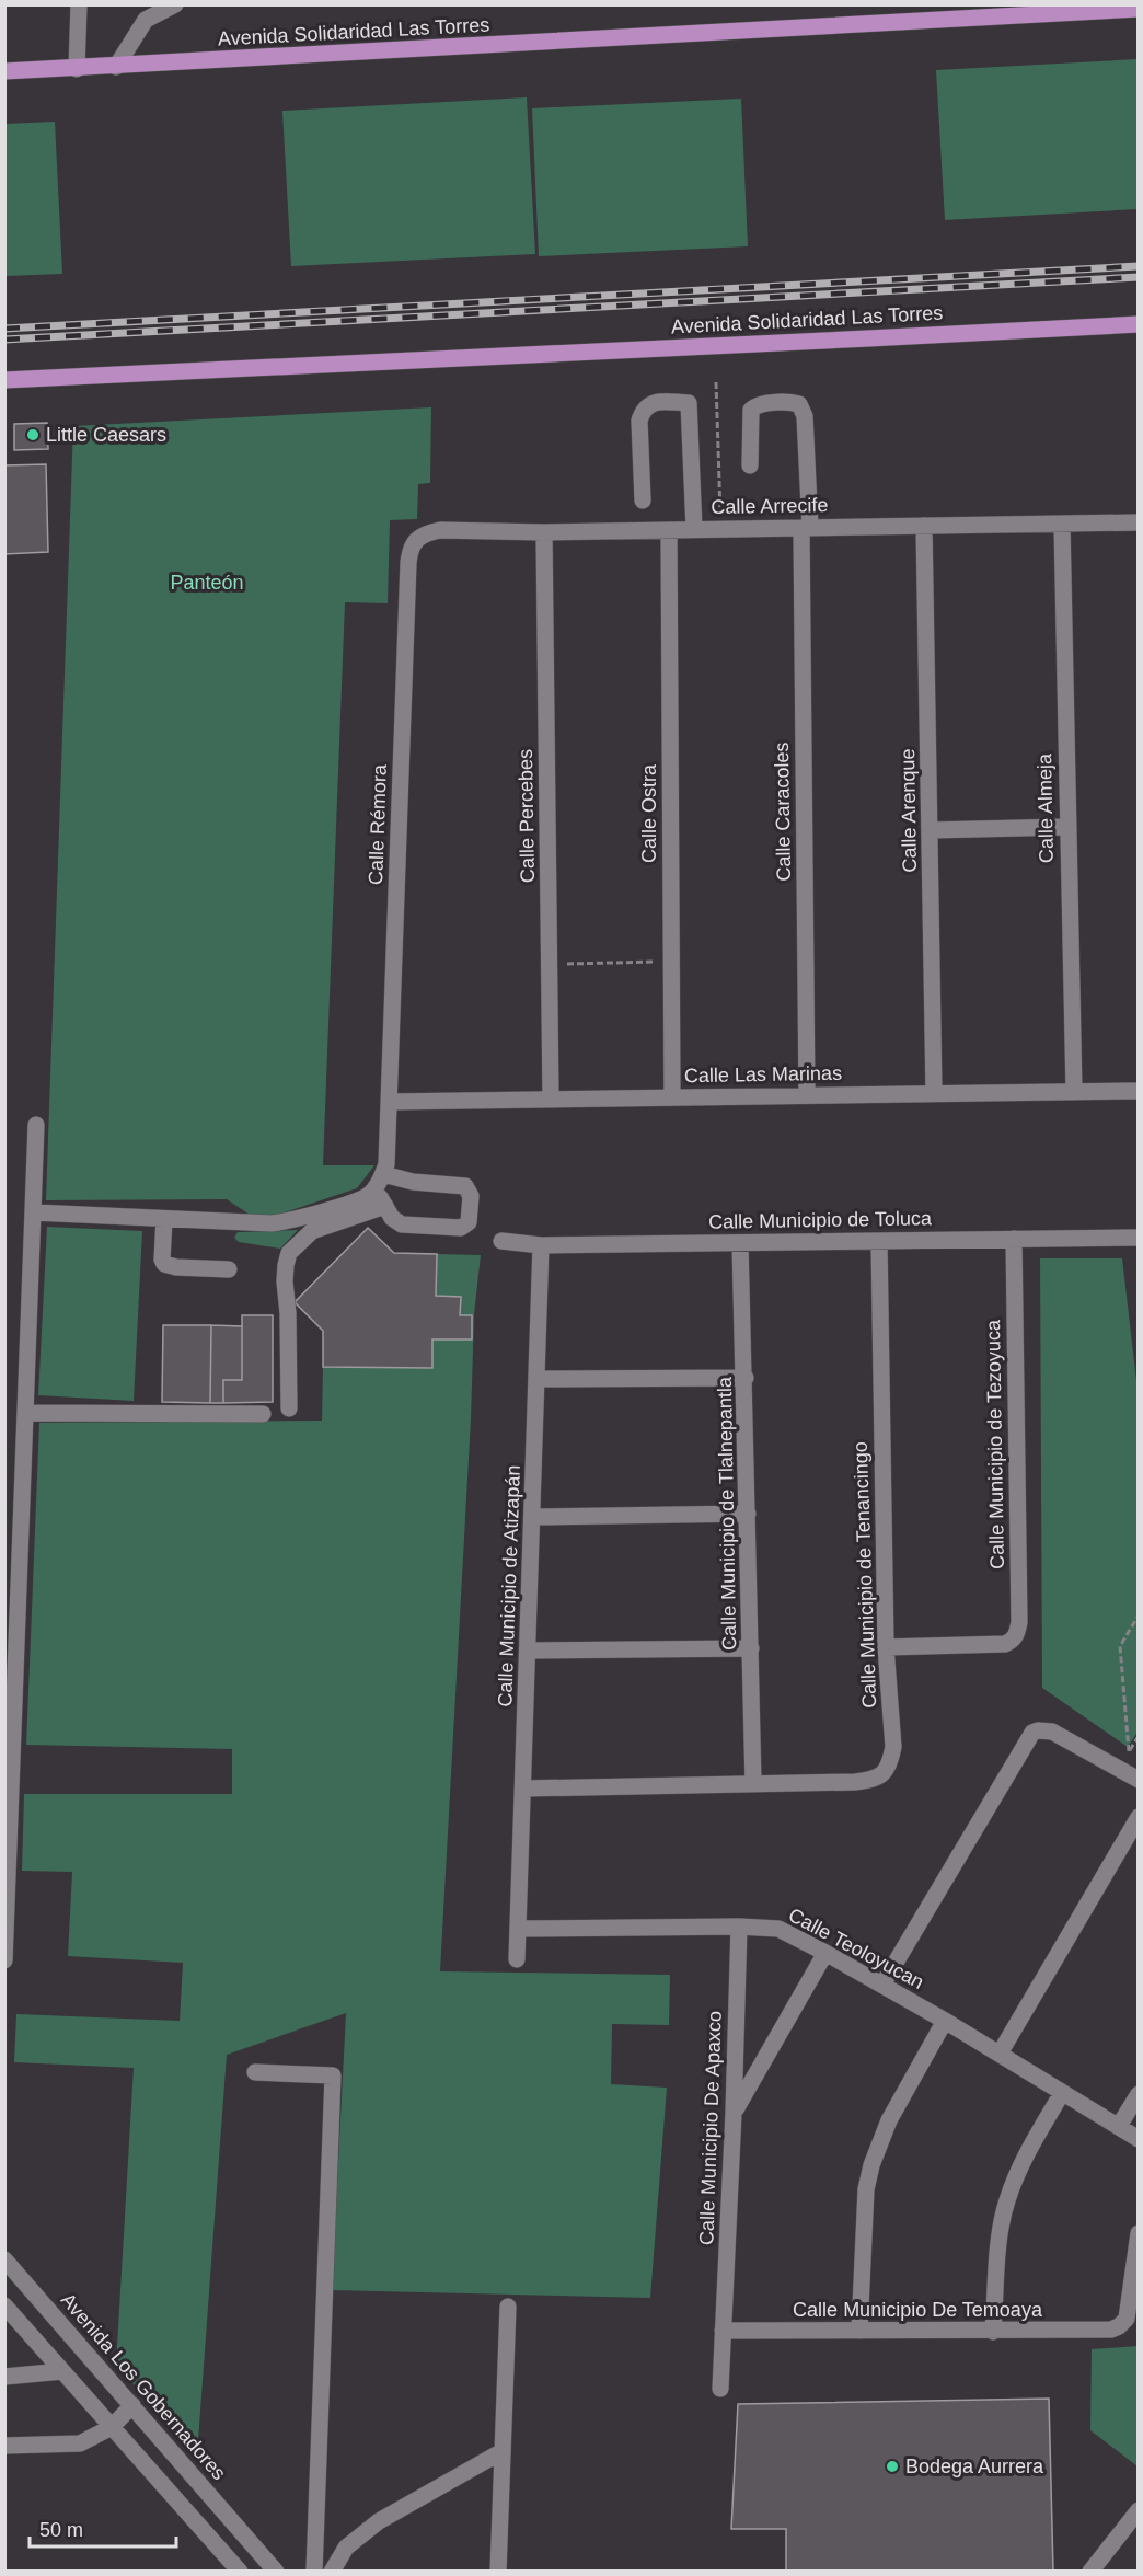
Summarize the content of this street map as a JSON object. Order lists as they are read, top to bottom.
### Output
{
  "streets": {
    "main road": ["Avenida Solidaridad Las Torres"],
    "street": [
      "Calle Arrecife",
      "Calle Almeja",
      "Calle Arenque",
      "Calle Caracoles",
      "Calle Ostra",
      "Calle Percebes",
      "Calle Rémora",
      "Calle Las Marinas",
      "Calle Municipio de Toluca",
      "Calle Municipio de Tezoyuca",
      "Calle Municipio de Tlalnepantla",
      "Calle Municipio de Tenancingo",
      "Calle Municipio de Atizapán",
      "Calle Teoloyucan",
      "Calle Municipio De Apaxco",
      "Calle Municipio De Temoaya",
      "Avenida Los Gobernadores"
    ]
  },
  "crossings": [
    ["Calle Arrecife", "Calle Almeja"],
    ["Calle Arrecife", "Calle Arenque"],
    ["Calle Arrecife", "Calle Caracoles"],
    ["Calle Arrecife", "Calle Ostra"],
    ["Calle Arrecife", "Calle Percebes"],
    ["Calle Arrecife", "Calle Rémora"],
    ["Calle Almeja", "Calle Las Marinas"],
    ["Calle Arenque", "Calle Las Marinas"],
    ["Calle Caracoles", "Calle Las Marinas"],
    ["Calle Ostra", "Calle Las Marinas"],
    ["Calle Percebes", "Calle Las Marinas"],
    ["Calle Rémora", "Calle Las Marinas"],
    ["Calle Municipio de Toluca", "Calle Municipio de Tezoyuca"],
    ["Calle Municipio de Toluca", "Calle Municipio de Tlalnepantla"],
    ["Calle Municipio de Toluca", "Calle Municipio de Tenancingo"],
    ["Calle Municipio de Toluca", "Calle Municipio de Atizapán"],
    ["Calle Municipio de Tezoyuca", "Calle Municipio de Tenancingo"],
    ["Calle Municipio de Tlalnepantla", "Calle Municipio de Tenancingo"],
    ["Calle Municipio de Atizapán", "Calle Teoloyucan"],
    ["Calle Teoloyucan", "Calle Municipio De Apaxco"],
    ["Calle Municipio De Apaxco", "Calle Municipio De Temoaya"]
  ],
  "parks": ["Panteón"],
  "places": ["Little Caesars", "Bodega Aurrera"],
  "scale_bar": "50 m"
}
